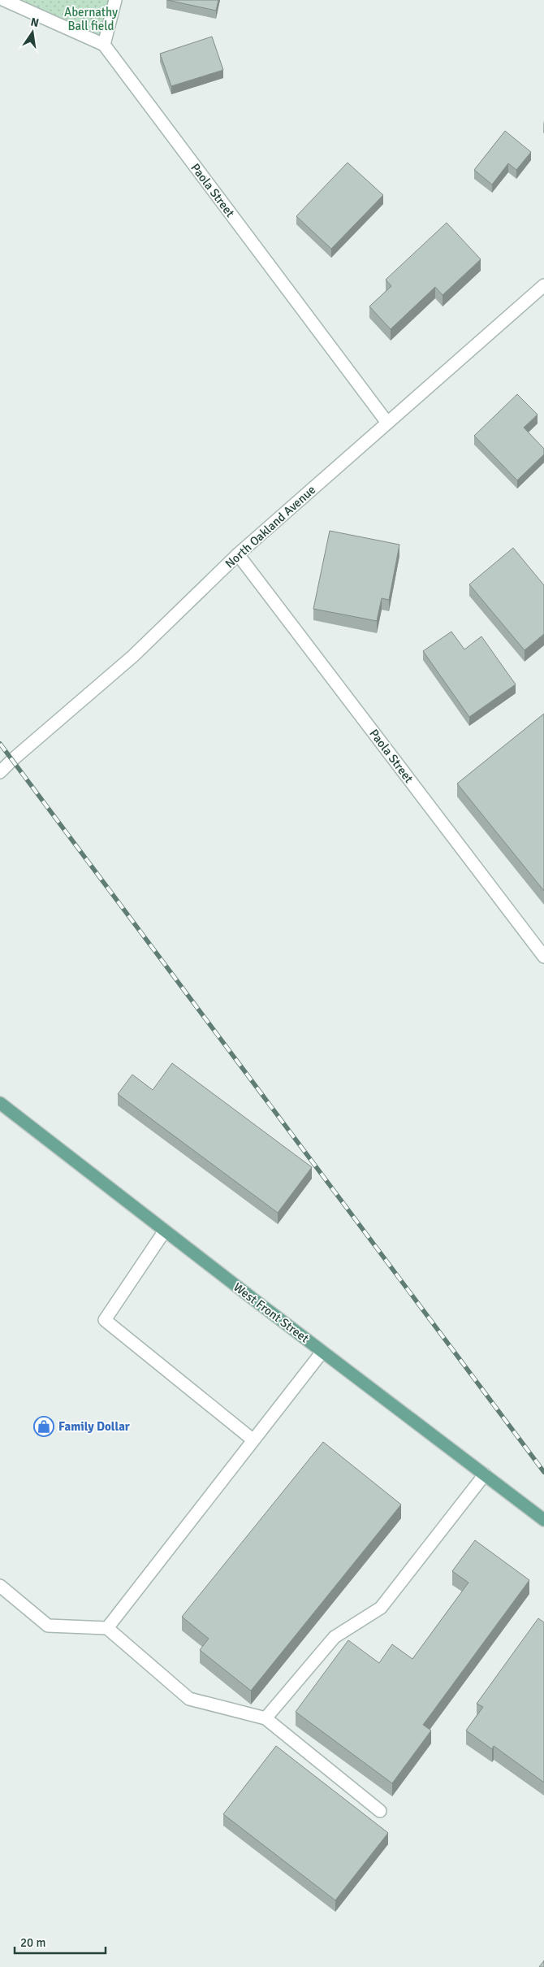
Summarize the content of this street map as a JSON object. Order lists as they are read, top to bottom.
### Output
{
  "streets": {
    "main road": ["West Front Street"],
    "street": ["Paola Street", "North Oakland Avenue"]
  },
  "crossings": [
    ["Paola Street", "North Oakland Avenue"]
  ],
  "parks": ["Abernathy Ball field"],
  "places": {
    "shop": ["Family Dollar"]
  },
  "scale_bar": "20 m",
  "north": "top"
}
